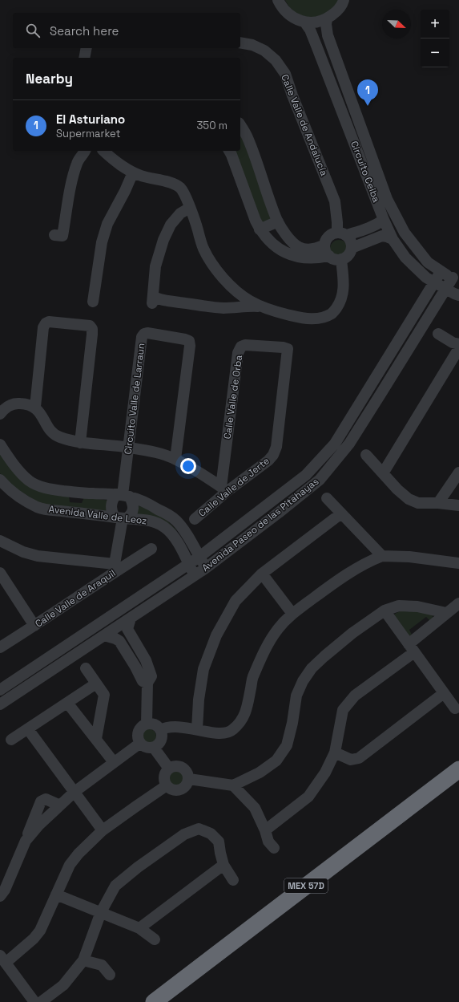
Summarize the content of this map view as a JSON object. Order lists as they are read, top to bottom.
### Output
{
  "streets": {
    "highway": ["MEX 57D"],
    "street": [
      "Calle Valle de Andalucía",
      "Circuito Ceiba",
      "Calle Valle de Orba",
      "Circuito Valle de Larraun",
      "Calle Valle de Jerte",
      "Avenida Valle de Leoz",
      "Avenida Paseo de las Pitahayas",
      "Calle Valle de Araquil"
    ]
  },
  "crossings": [
    ["Circuito Ceiba", "Avenida Paseo de las Pitahayas"],
    ["Calle Valle de Orba", "Calle Valle de Jerte"],
    ["Circuito Valle de Larraun", "Avenida Valle de Leoz"],
    ["Circuito Valle de Larraun", "Calle Valle de Araquil"],
    ["Avenida Valle de Leoz", "Avenida Paseo de las Pitahayas"]
  ],
  "north": "bottom right",
  "page": {
    "map_buttons": ["+", "−"],
    "search": "Search here",
    "heading": "Nearby",
    "pins": "1",
    "list": [
      {
        "mark": "1",
        "name": "El Asturiano",
        "note": "Supermarket",
        "value": "350 m"
      }
    ]
  }
}
